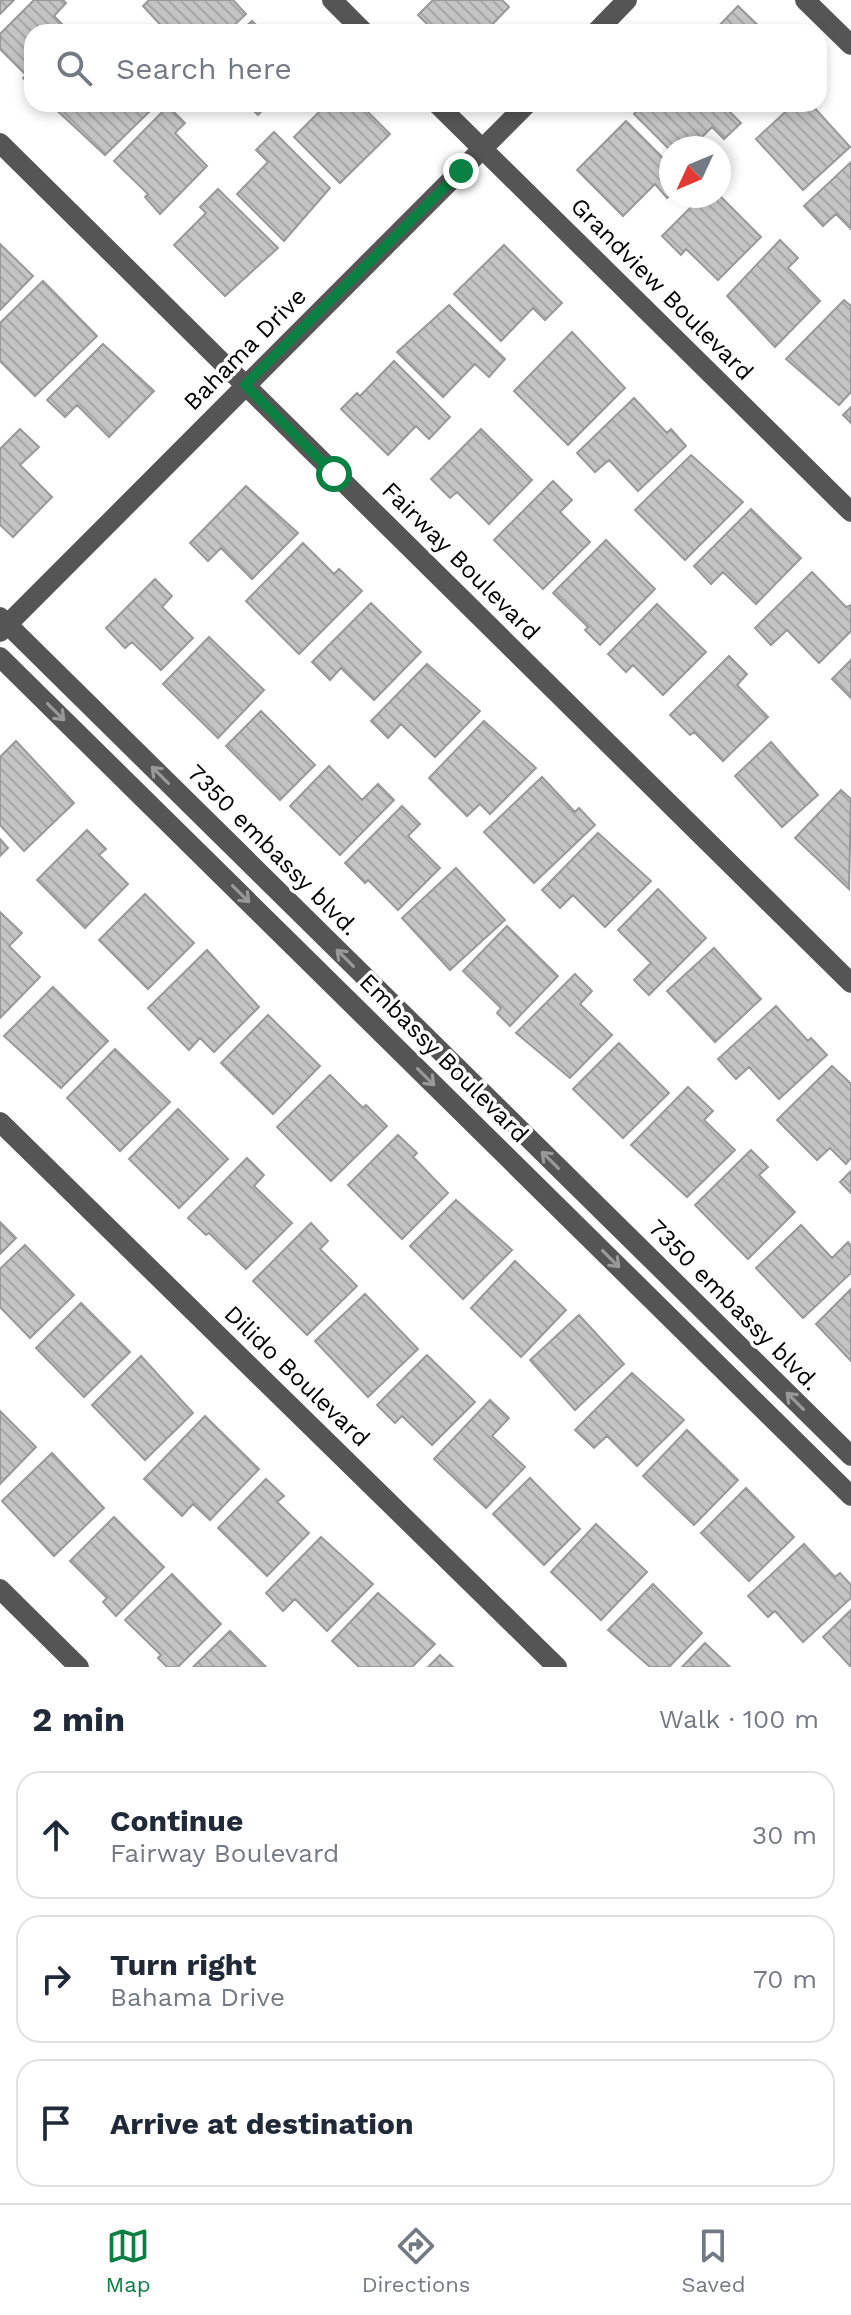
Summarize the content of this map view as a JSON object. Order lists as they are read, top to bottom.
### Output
{
  "streets": {
    "street": [
      "Grandview Boulevard",
      "Bahama Drive",
      "Fairway Boulevard",
      "7350 embassy blvd.",
      "Embassy Boulevard",
      "Dilido Boulevard"
    ]
  },
  "crossings": [
    ["Grandview Boulevard", "Bahama Drive"],
    ["Bahama Drive", "Fairway Boulevard"],
    ["Bahama Drive", "7350 embassy blvd."]
  ],
  "one_way": ["7350 embassy blvd.", "Embassy Boulevard"],
  "north": "bottom left",
  "page": {
    "search": "Search here",
    "heading": ["2 min", "Walk · 100 m"],
    "list": [
      ["Continue", "Fairway Boulevard", "30 m"],
      ["Turn right", "Bahama Drive", "70 m"],
      "Arrive at destination"
    ],
    "nav": ["Map", "Directions", "Saved"]
  }
}
